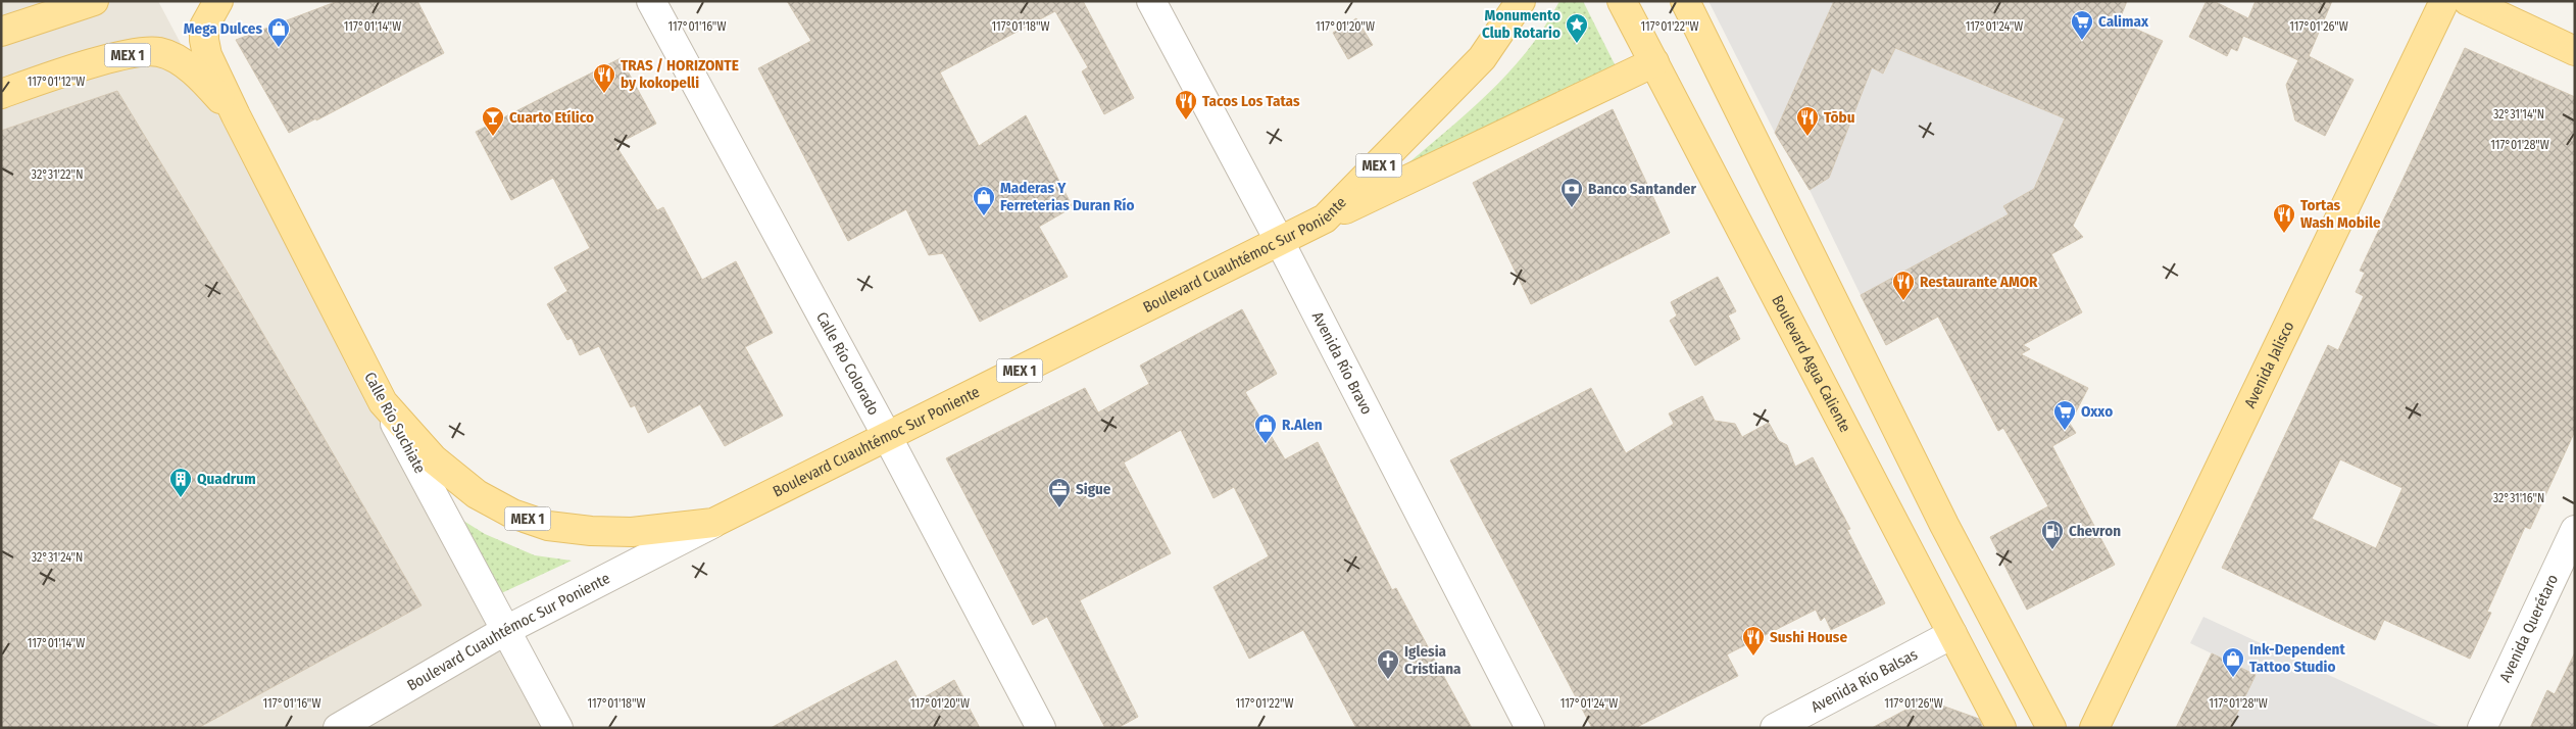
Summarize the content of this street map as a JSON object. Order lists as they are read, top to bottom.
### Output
{
  "streets": {
    "main road": [
      "MEX 1",
      "Boulevard Cuauhtémoc Sur Poniente",
      "Boulevard Agua Caliente",
      "Avenida Jalisco",
      "Calle Río Suchiate"
    ],
    "street": [
      "Calle Río Colorado",
      "Avenida Río Bravo",
      "Avenida Querétaro",
      "Avenida Río Balsas"
    ]
  },
  "crossings": [
    ["MEX 1", "Boulevard Cuauhtémoc Sur Poniente"],
    ["MEX 1", "Calle Río Suchiate"],
    ["Boulevard Cuauhtémoc Sur Poniente", "Calle Río Colorado"],
    ["Boulevard Cuauhtémoc Sur Poniente", "Avenida Río Bravo"],
    ["Boulevard Cuauhtémoc Sur Poniente", "Calle Río Suchiate"],
    ["Boulevard Agua Caliente", "Avenida Río Balsas"]
  ],
  "places": {
    "supermarket": ["Calimax", "Oxxo"],
    "place": ["Monumento Club Rotario"],
    "shop": [
      "Mega Dulces",
      "Maderas Y Ferreterias Duran Río",
      "R.Alen",
      "Ink-Dependent Tattoo Studio"
    ],
    "restaurant": [
      "TRAS / HORIZONTE by kokopelli",
      "Tacos Los Tatas",
      "Tōbu",
      "Tortas Wash Mobile",
      "Restaurante AMOR",
      "Sushi House"
    ],
    "bar": ["Cuarto Etílico"],
    "bank": ["Banco Santander"],
    "building": ["Quadrum"],
    "office": ["Sigue"],
    "fuel station": ["Chevron"],
    "church": ["Iglesia Cristiana"]
  },
  "coordinates": [
    "117°01'14\"W",
    "117°01'16\"W",
    "117°01'18\"W",
    "117°01'20\"W",
    "117°01'22\"W",
    "117°01'26\"W",
    "117°01'24\"W",
    "117°01'12\"W",
    "32°31'14\"N",
    "117°01'28\"W",
    "32°31'22\"N",
    "32°31'16\"N",
    "32°31'24\"N"
  ]
}
